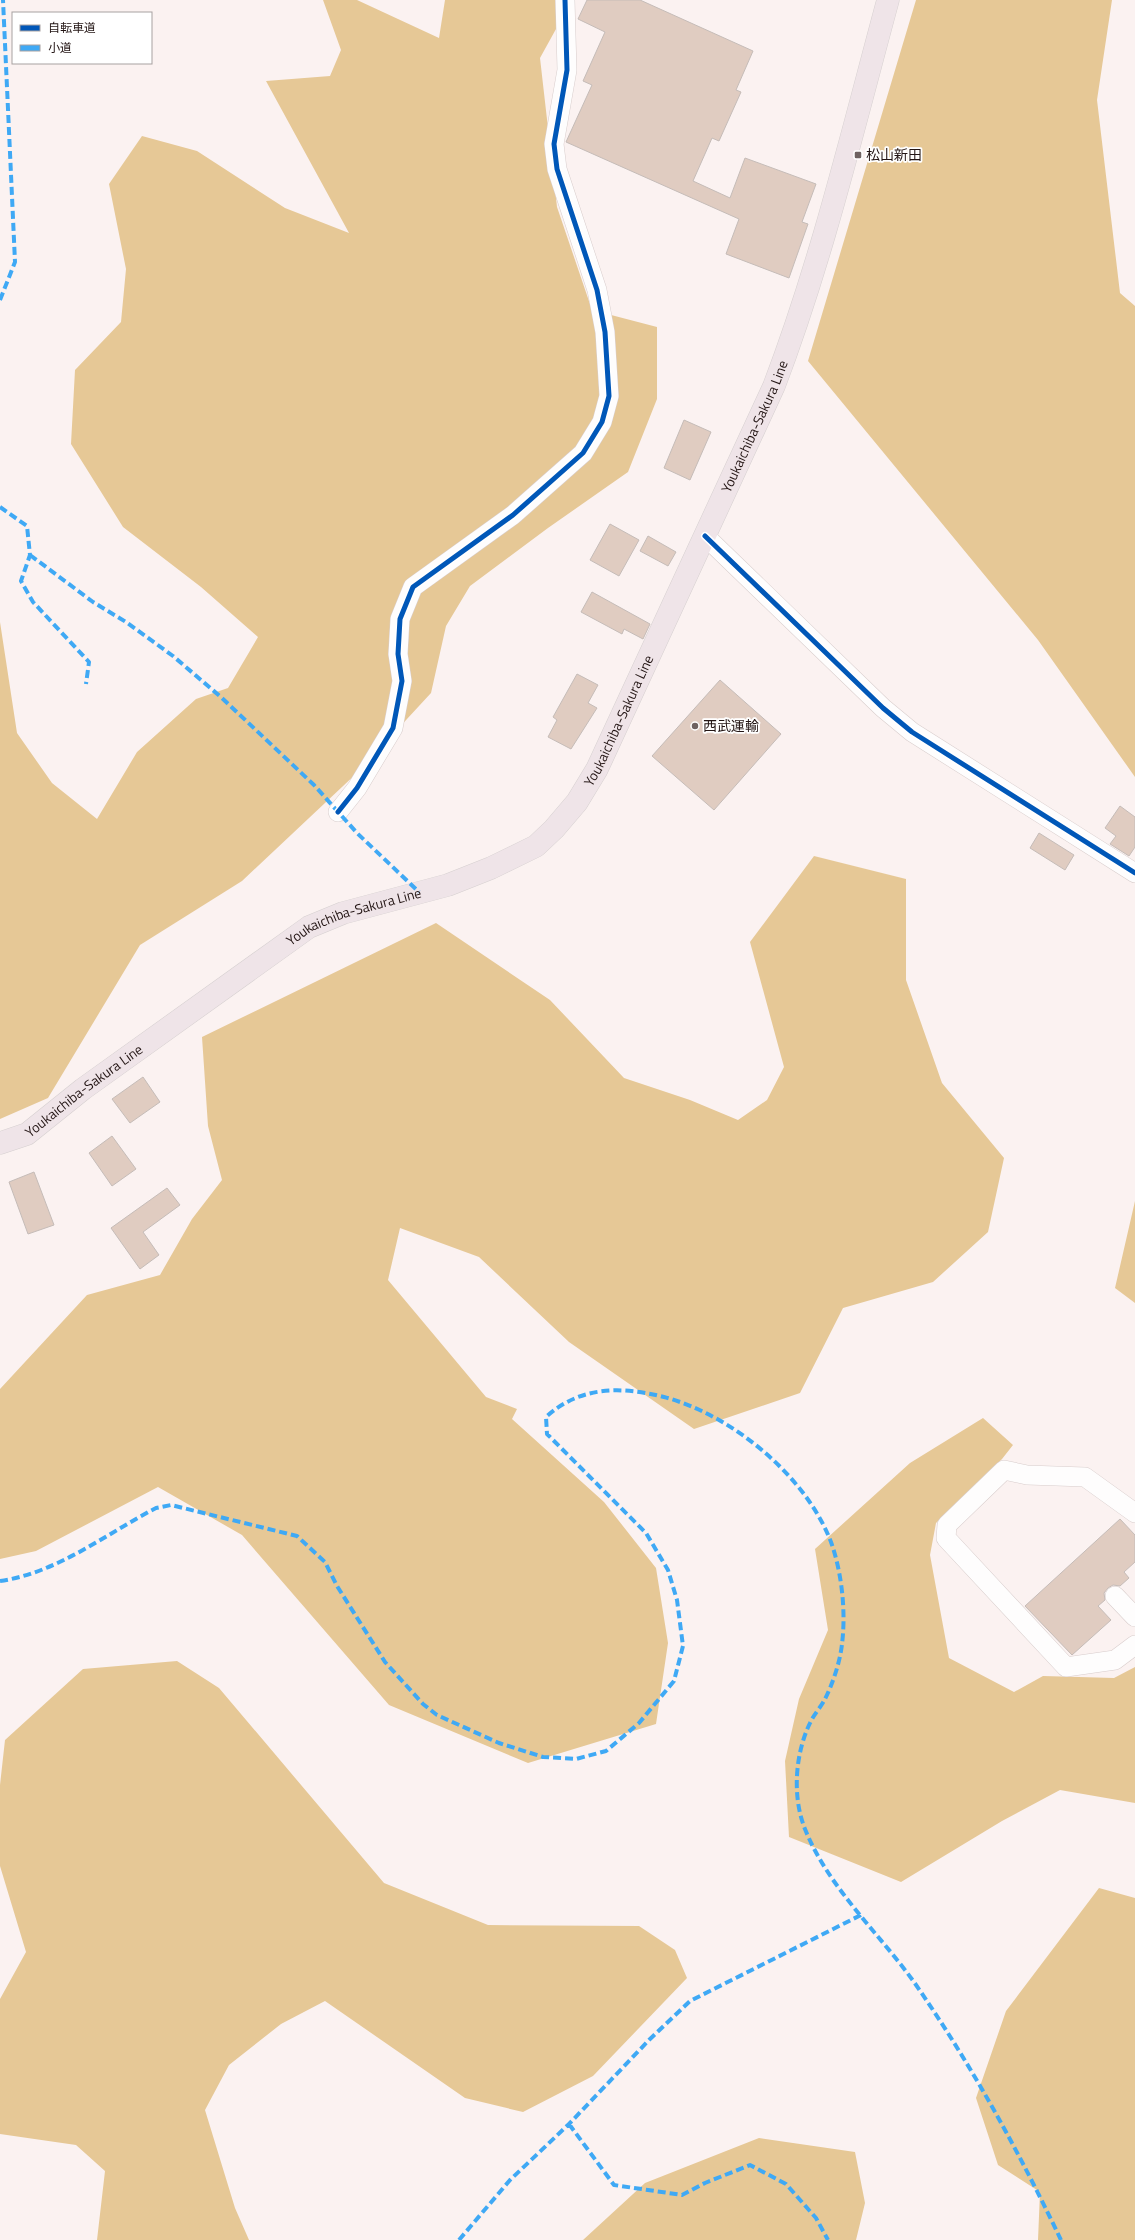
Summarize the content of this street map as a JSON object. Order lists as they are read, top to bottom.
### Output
{
  "streets": {
    "main road": ["Youkaichiba-Sakura Line"]
  },
  "places": {
    "transit": ["松山新田"],
    "other": ["西武運輸"]
  },
  "legend": ["自転車道", "小道"]
}
